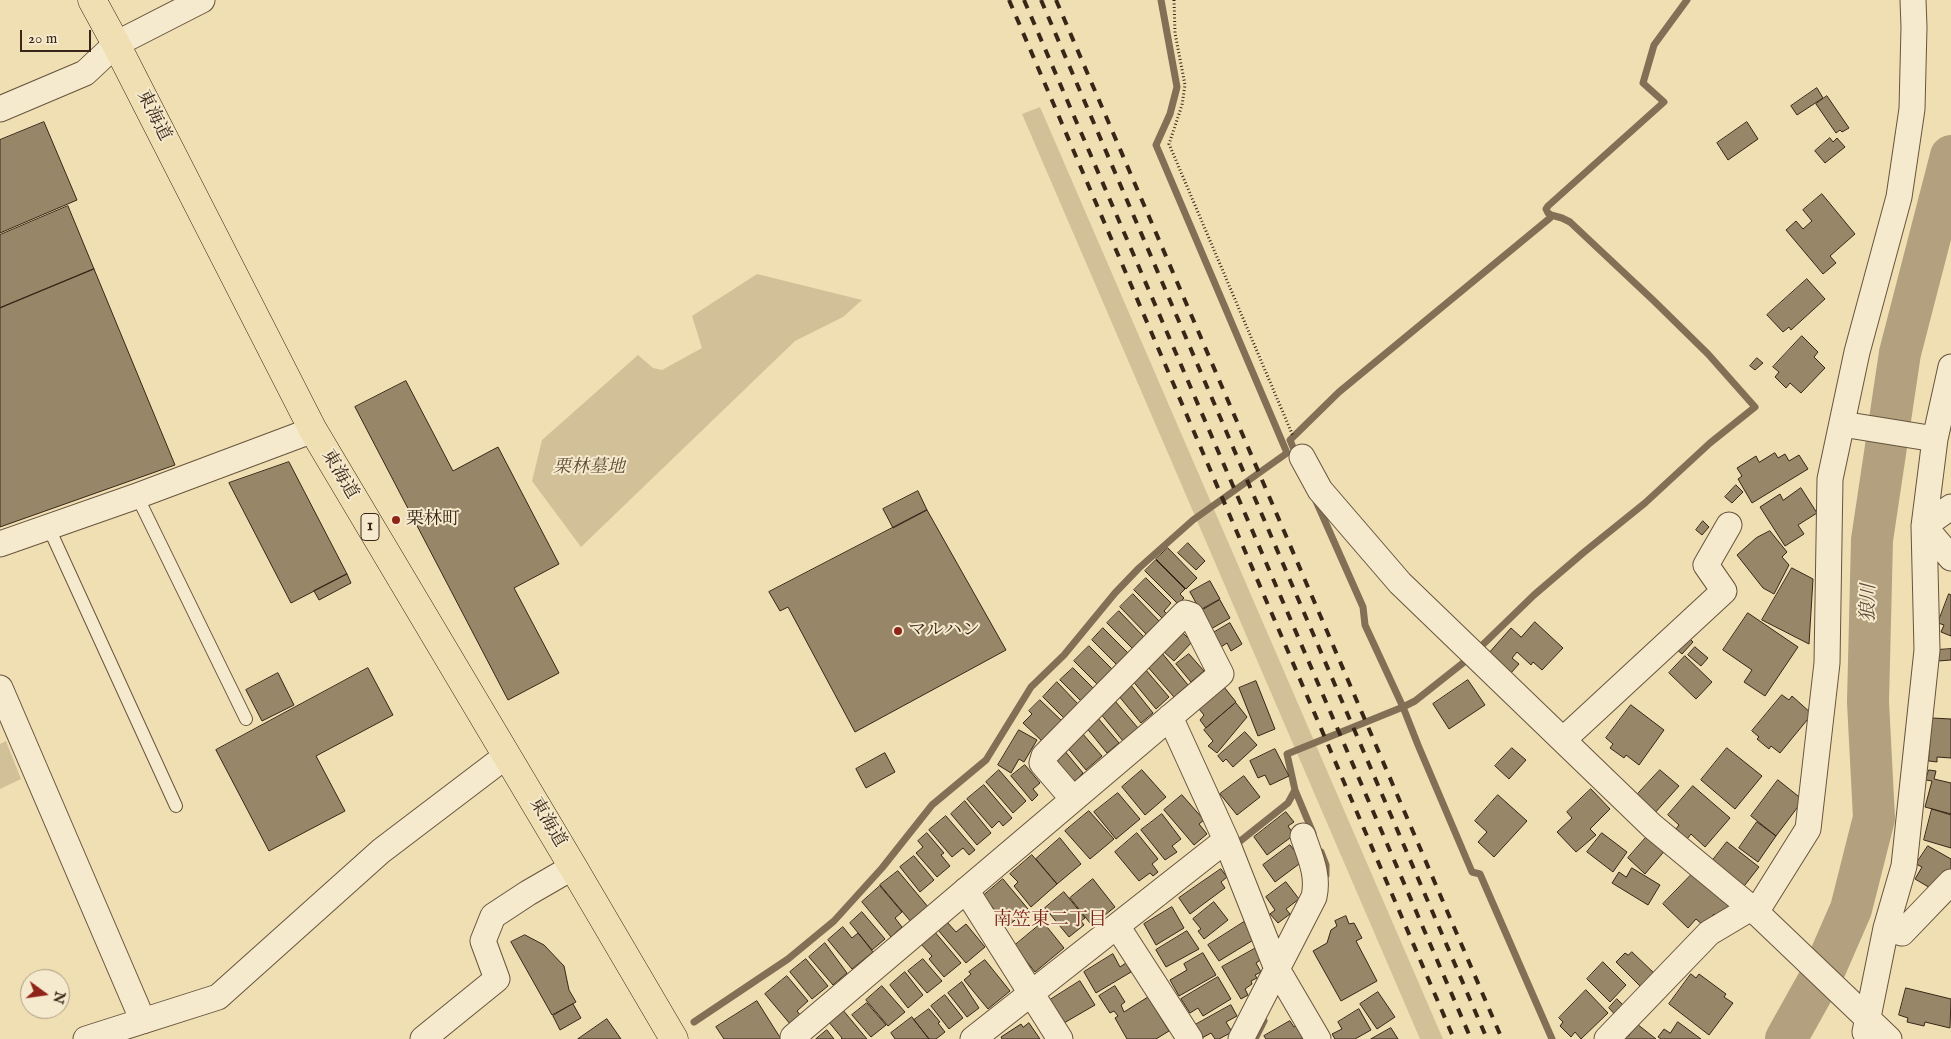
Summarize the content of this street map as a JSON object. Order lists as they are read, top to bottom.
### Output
{
  "streets": {
    "highway": ["東海道", "1"]
  },
  "districts": ["南笠東二丁目"],
  "water": ["狼川"],
  "parks": ["栗林墓地"],
  "places": ["栗林町", "マルハン"],
  "scale_bar": "20 m",
  "north": "right"
}
